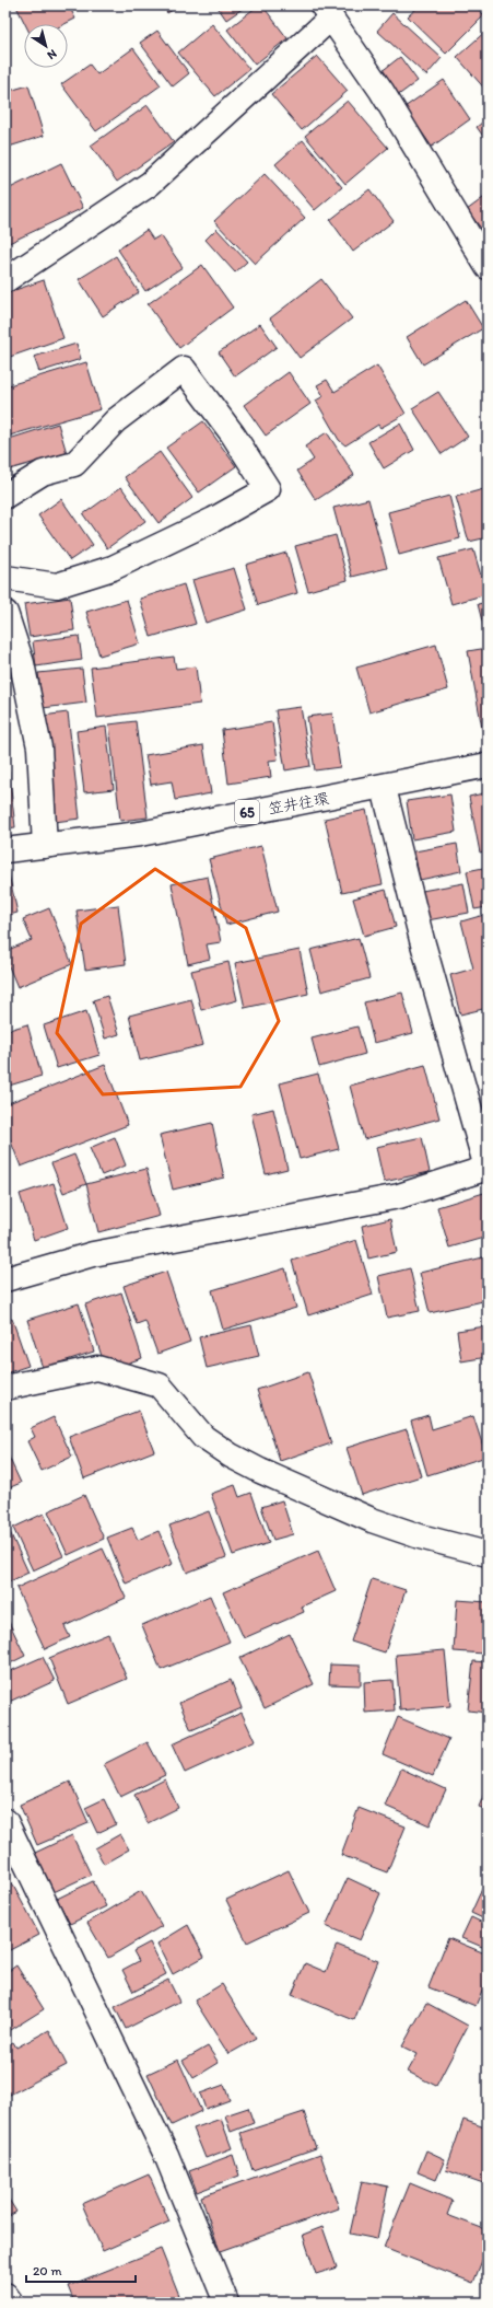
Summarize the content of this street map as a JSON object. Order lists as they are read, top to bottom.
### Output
{
  "streets": {
    "street": ["笠井往環", "65"]
  },
  "scale_bar": "20 m",
  "north": "bottom right"
}
